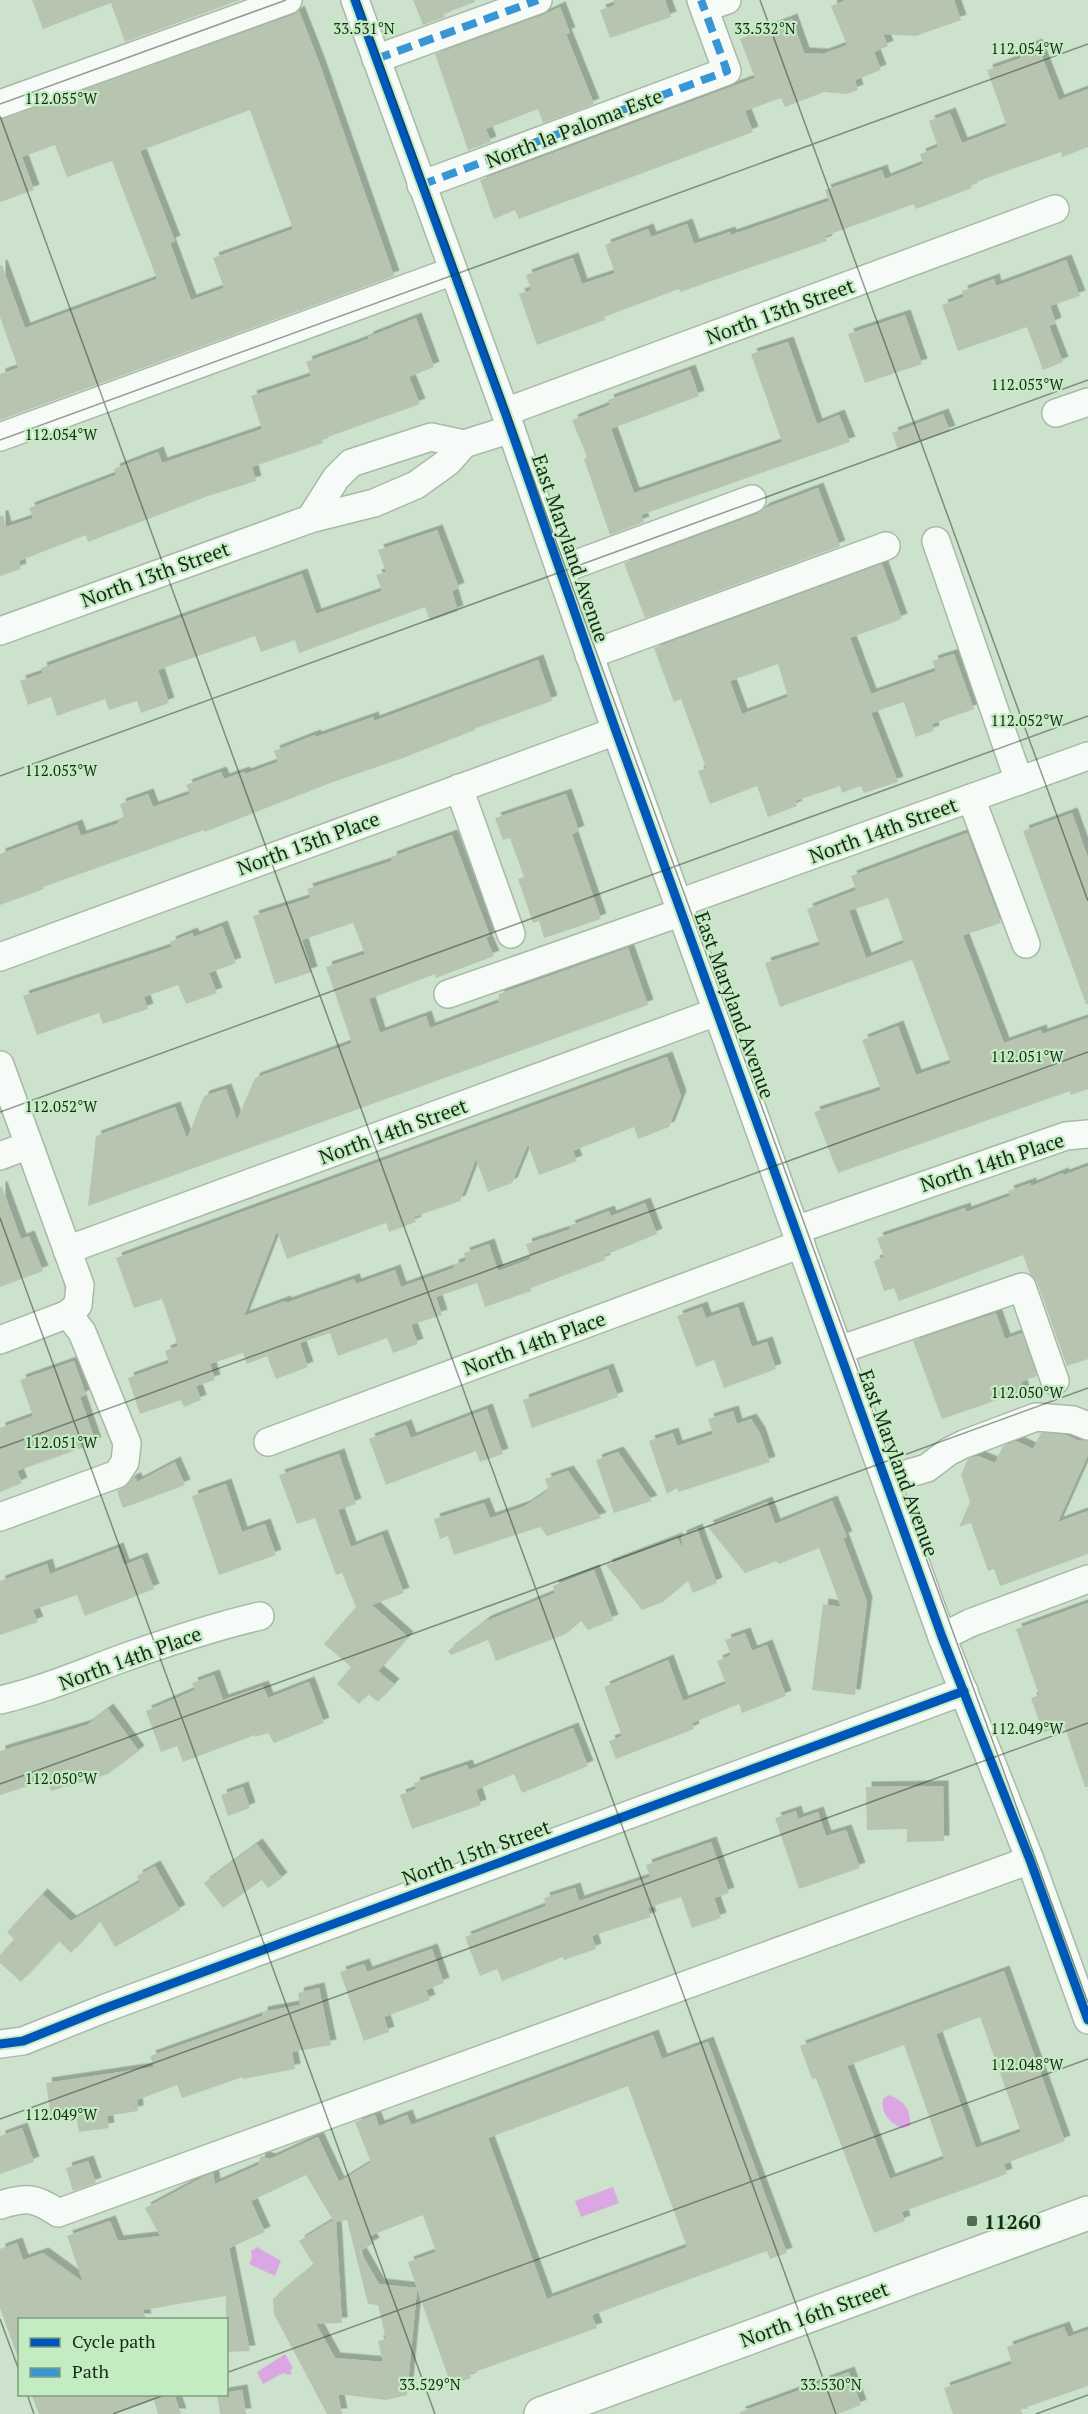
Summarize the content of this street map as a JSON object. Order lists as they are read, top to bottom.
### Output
{
  "streets": {
    "main road": ["North 16th Street"],
    "street": [
      "North la Paloma Este",
      "North 13th Street",
      "East Maryland Avenue",
      "North 14th Street",
      "North 13th Place",
      "North 14th Place",
      "North 15th Street"
    ]
  },
  "crossings": [
    ["North la Paloma Este", "East Maryland Avenue"],
    ["North 13th Street", "East Maryland Avenue"],
    ["East Maryland Avenue", "North 14th Street"],
    ["East Maryland Avenue", "North 13th Place"],
    ["East Maryland Avenue", "North 14th Place"],
    ["East Maryland Avenue", "North 15th Street"]
  ],
  "places": {
    "transit": ["11260"]
  },
  "legend": ["Cycle path", "Path"],
  "coordinates": [
    "33.531°N",
    "33.532°N",
    "112.054°W",
    "112.055°W",
    "112.053°W",
    "112.052°W",
    "112.051°W",
    "112.050°W",
    "112.049°W",
    "112.048°W",
    "33.529°N",
    "33.530°N"
  ]
}
